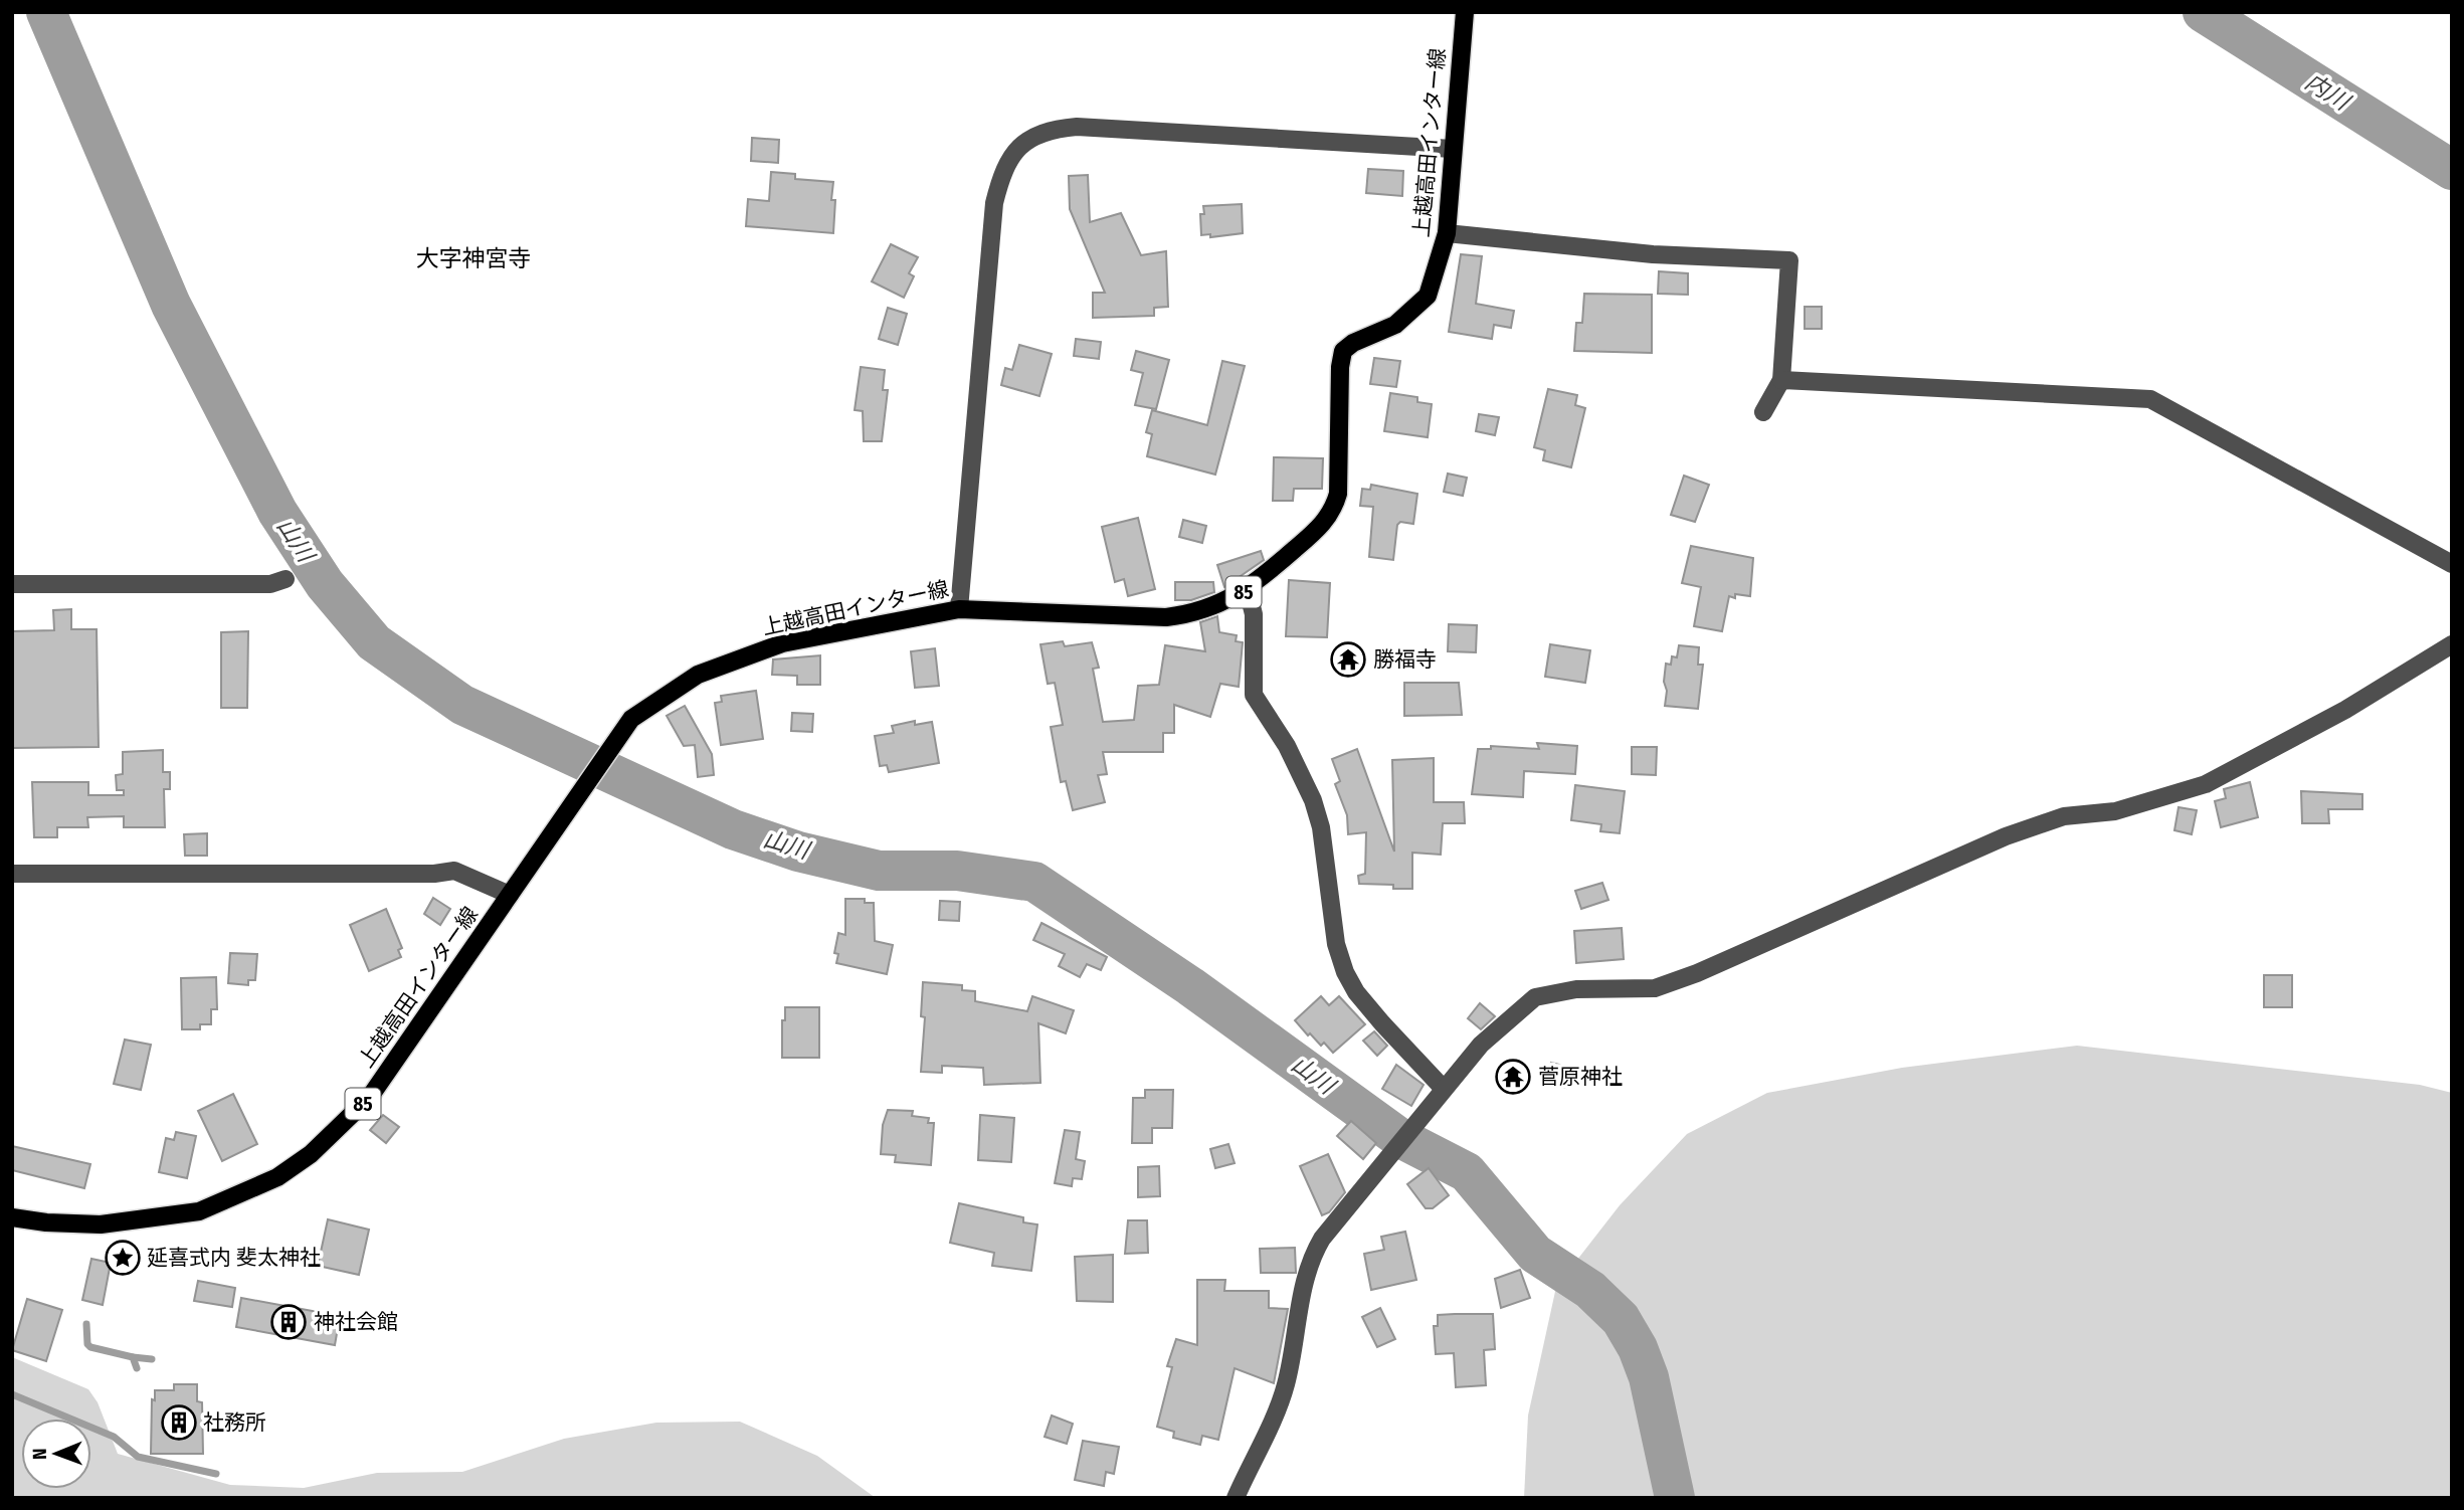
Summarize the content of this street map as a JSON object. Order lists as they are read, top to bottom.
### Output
{
  "streets": {
    "main road": ["上越高田インター線", "85"]
  },
  "districts": ["大字神宮寺"],
  "water": ["内川", "山川"],
  "places": {
    "temple": ["勝福寺", "菅原神社"],
    "place": ["延喜式内 斐太神社"],
    "building": ["神社会館", "社務所"]
  },
  "north": "left"
}
